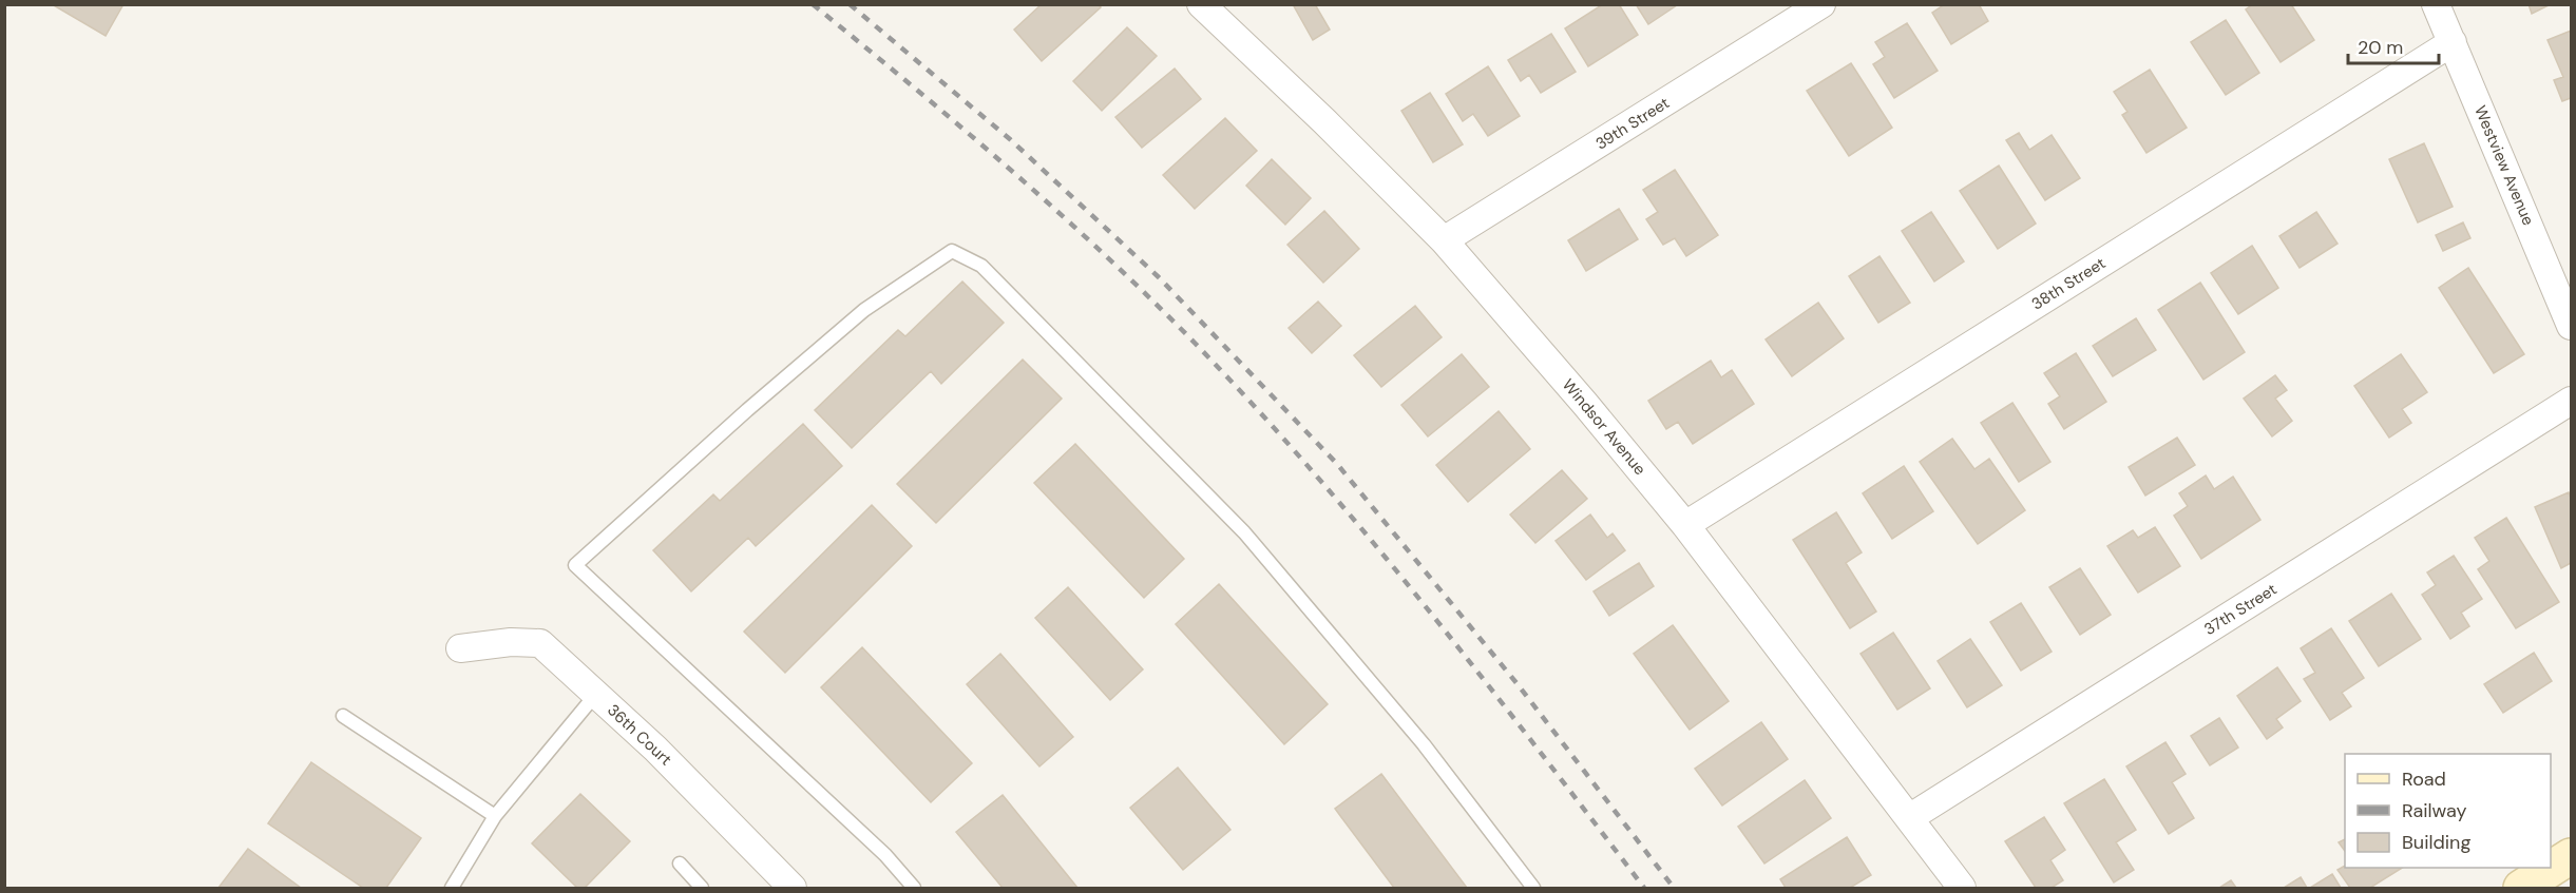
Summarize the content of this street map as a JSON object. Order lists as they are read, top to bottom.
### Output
{
  "streets": {
    "street": [
      "39th Street",
      "Westview Avenue",
      "38th Street",
      "Windsor Avenue",
      "37th Street",
      "36th Court"
    ]
  },
  "crossings": [
    ["39th Street", "Windsor Avenue"],
    ["Westview Avenue", "38th Street"],
    ["38th Street", "Windsor Avenue"],
    ["Windsor Avenue", "37th Street"]
  ],
  "legend": ["Road", "Railway", "Building"],
  "scale_bar": "20 m"
}
